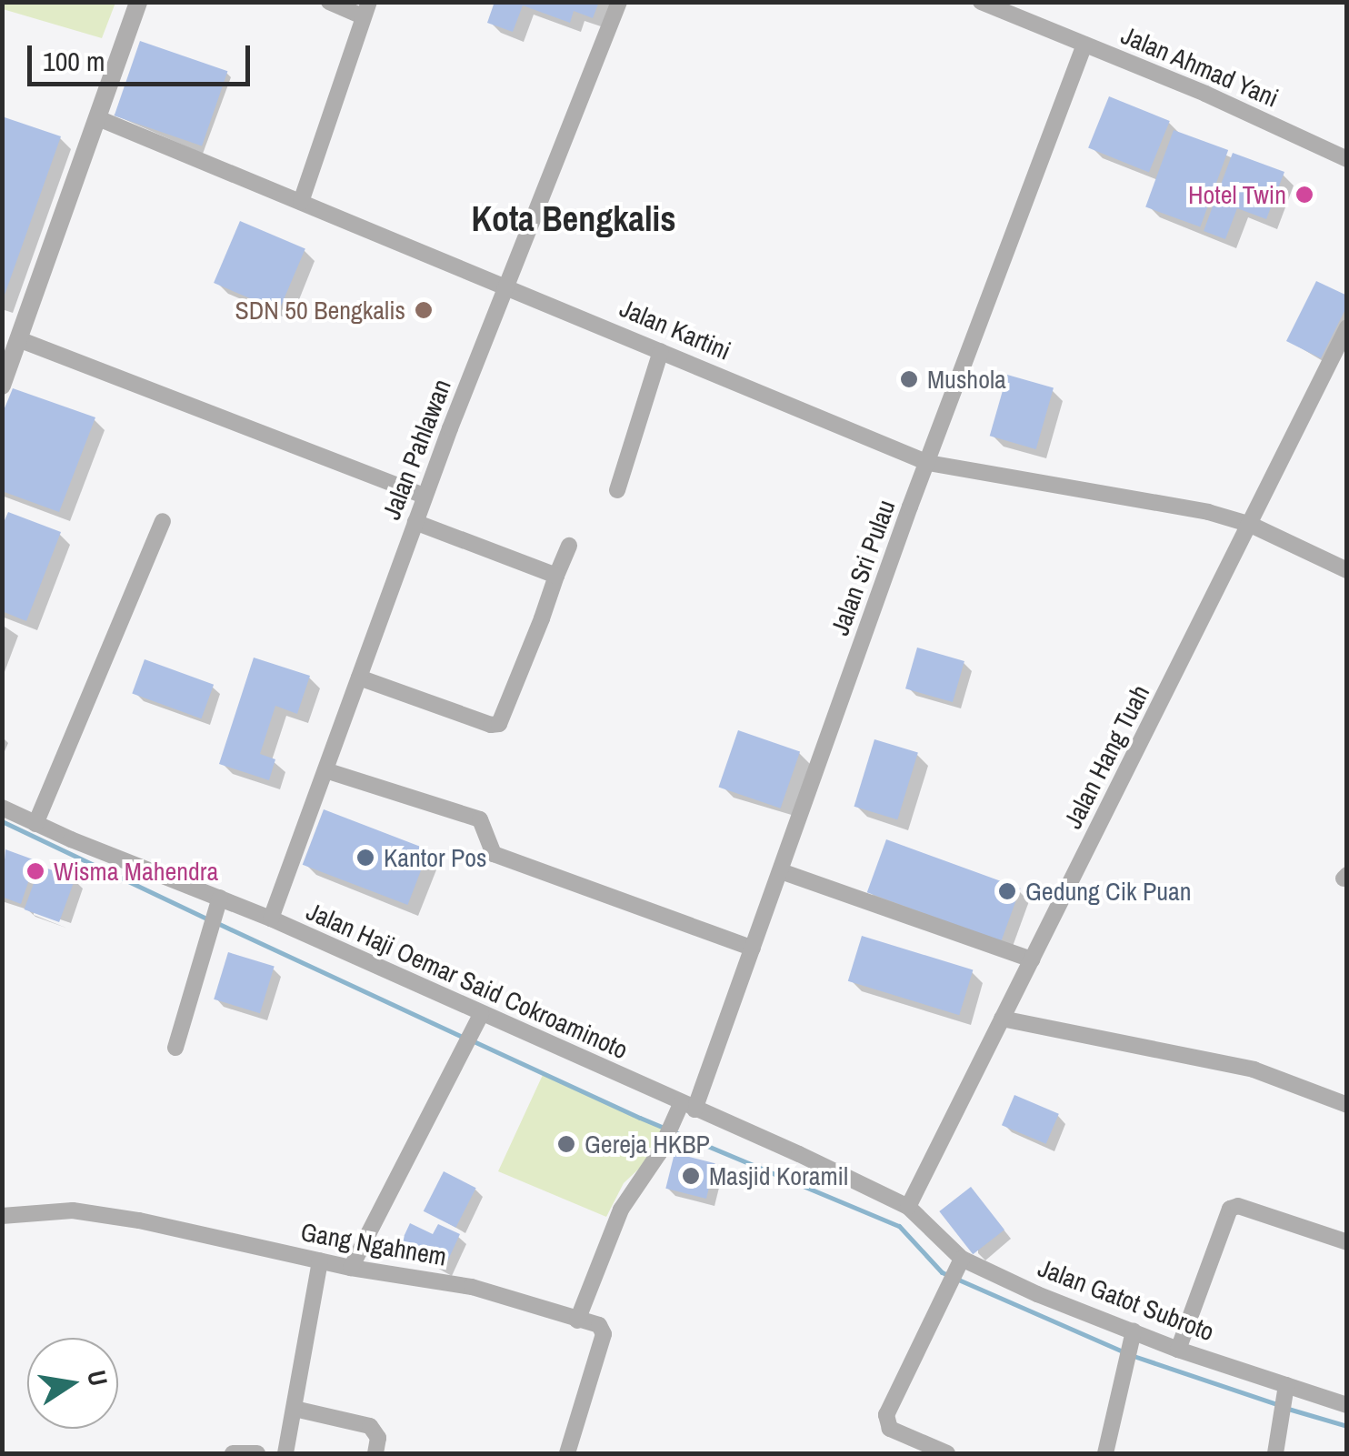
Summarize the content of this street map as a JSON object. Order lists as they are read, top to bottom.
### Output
{
  "streets": {
    "street": [
      "Jalan Ahmad Yani",
      "Jalan Kartini",
      "Jalan Pahlawan",
      "Jalan Sri Pulau",
      "Jalan Hang Tuah",
      "Jalan Haji Oemar Said Cokroaminoto",
      "Gang Ngahnem",
      "Jalan Gatot Subroto"
    ]
  },
  "crossings": [
    ["Jalan Ahmad Yani", "Jalan Sri Pulau"],
    ["Jalan Kartini", "Jalan Pahlawan"],
    ["Jalan Kartini", "Jalan Sri Pulau"],
    ["Jalan Kartini", "Jalan Hang Tuah"],
    ["Jalan Pahlawan", "Jalan Haji Oemar Said Cokroaminoto"],
    ["Jalan Sri Pulau", "Jalan Haji Oemar Said Cokroaminoto"],
    ["Jalan Sri Pulau", "Gang Ngahnem"],
    ["Jalan Hang Tuah", "Jalan Haji Oemar Said Cokroaminoto"],
    ["Jalan Hang Tuah", "Jalan Gatot Subroto"],
    ["Jalan Haji Oemar Said Cokroaminoto", "Jalan Gatot Subroto"]
  ],
  "districts": ["Kota Bengkalis"],
  "places": [
    "Hotel Twin",
    "SDN 50 Bengkalis",
    "Mushola",
    "Kantor Pos",
    "Wisma Mahendra",
    "Gedung Cik Puan",
    "Gereja HKBP",
    "Masjid Koramil"
  ],
  "scale_bar": "100 m",
  "north": "right"
}
